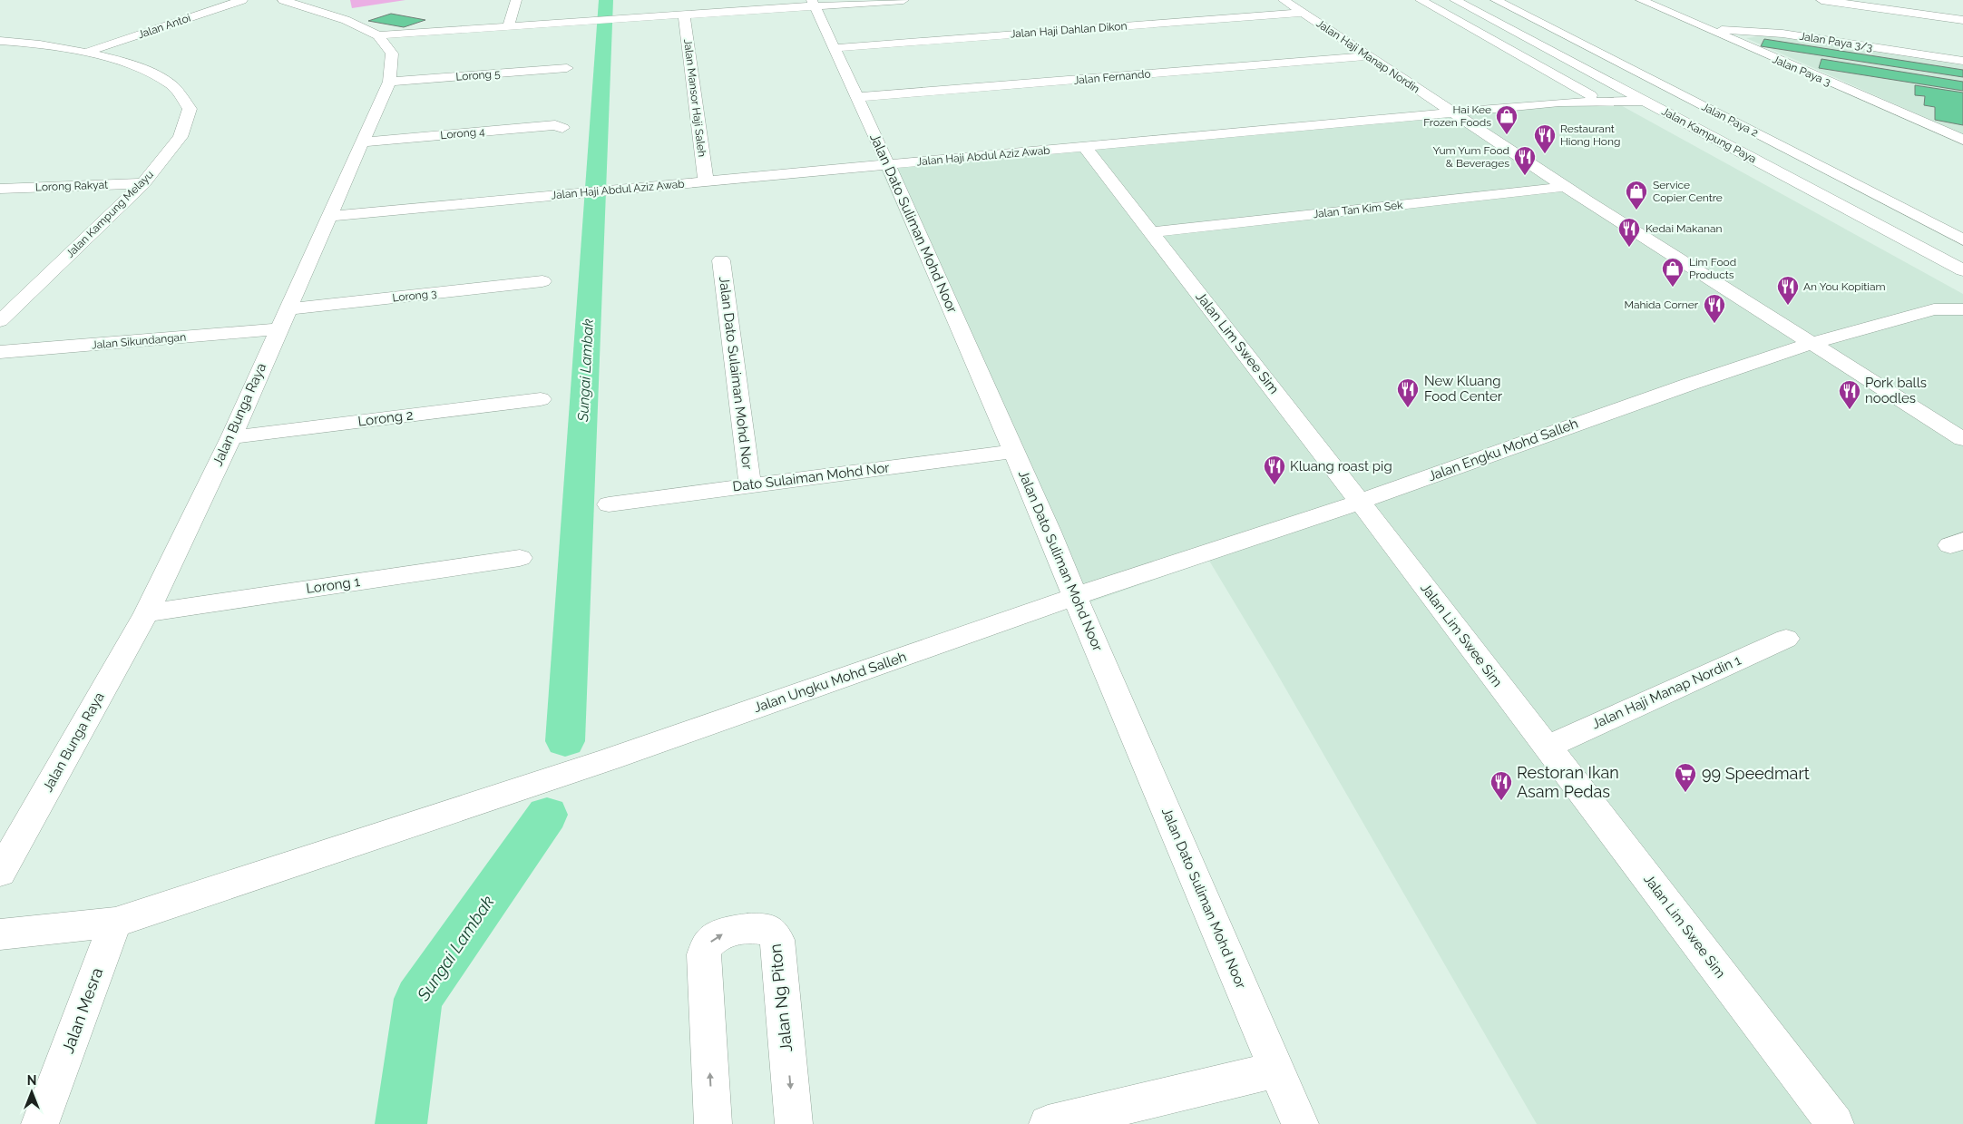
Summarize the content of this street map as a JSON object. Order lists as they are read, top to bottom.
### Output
{
  "streets": {
    "street": [
      "Jalan Antoi",
      "Jalan Haji Dahlan Dikon",
      "Jalan Paya 3/3",
      "Jalan Haji Manap Nordin",
      "Jalan Paya 3",
      "Lorong 5",
      "Jalan Fernando",
      "Jalan Mansor Haji Saleh",
      "Jalan Paya 2",
      "Lorong 4",
      "Jalan Kampung Paya",
      "Jalan Haji Abdul Aziz Awab",
      "Lorong Rakyat",
      "Jalan Tan Kim Sek",
      "Jalan Kampung Melayu",
      "Jalan Dato Suliman Mohd Noor",
      "Lorong 3",
      "Jalan Sikundangan",
      "Jalan Lim Swee Sim",
      "Jalan Dato Sulaiman Mohd Nor",
      "Jalan Bunga Raya",
      "Lorong 2",
      "Jalan Engku Mohd Salleh",
      "Dato Sulaiman Mohd Nor",
      "Lorong 1",
      "Jalan Ungku Mohd Salleh",
      "Jalan Haji Manap Nordin 1",
      "Jalan Ng Piton",
      "Jalan Mesra"
    ]
  },
  "crossings": [
    ["Jalan Antoi", "Jalan Kampung Melayu"],
    ["Jalan Haji Dahlan Dikon", "Jalan Haji Manap Nordin"],
    ["Jalan Haji Dahlan Dikon", "Jalan Dato Suliman Mohd Noor"],
    ["Jalan Paya 3/3", "Jalan Paya 3"],
    ["Jalan Haji Manap Nordin", "Jalan Fernando"],
    ["Jalan Haji Manap Nordin", "Jalan Haji Abdul Aziz Awab"],
    ["Jalan Haji Manap Nordin", "Jalan Tan Kim Sek"],
    ["Jalan Haji Manap Nordin", "Jalan Engku Mohd Salleh"],
    ["Lorong 5", "Jalan Bunga Raya"],
    ["Jalan Fernando", "Jalan Dato Suliman Mohd Noor"],
    ["Jalan Mansor Haji Saleh", "Jalan Haji Abdul Aziz Awab"],
    ["Lorong 4", "Jalan Bunga Raya"],
    ["Jalan Haji Abdul Aziz Awab", "Jalan Dato Suliman Mohd Noor"],
    ["Jalan Haji Abdul Aziz Awab", "Jalan Lim Swee Sim"],
    ["Jalan Haji Abdul Aziz Awab", "Jalan Bunga Raya"],
    ["Lorong Rakyat", "Jalan Kampung Melayu"],
    ["Jalan Tan Kim Sek", "Jalan Lim Swee Sim"],
    ["Jalan Dato Suliman Mohd Noor", "Jalan Engku Mohd Salleh"],
    ["Jalan Dato Suliman Mohd Noor", "Dato Sulaiman Mohd Nor"],
    ["Jalan Dato Suliman Mohd Noor", "Jalan Ungku Mohd Salleh"],
    ["Lorong 3", "Jalan Bunga Raya"],
    ["Jalan Sikundangan", "Jalan Bunga Raya"],
    ["Jalan Lim Swee Sim", "Jalan Engku Mohd Salleh"],
    ["Jalan Lim Swee Sim", "Jalan Haji Manap Nordin 1"],
    ["Jalan Dato Sulaiman Mohd Nor", "Dato Sulaiman Mohd Nor"],
    ["Jalan Bunga Raya", "Lorong 2"],
    ["Jalan Bunga Raya", "Lorong 1"],
    ["Jalan Engku Mohd Salleh", "Jalan Ungku Mohd Salleh"],
    ["Jalan Ungku Mohd Salleh", "Jalan Mesra"]
  ],
  "water": ["Sungai Lambak"],
  "places": {
    "shop": ["Hai Kee Frozen Foods", "Service Copier Centre", "Lim Food Products"],
    "restaurant": [
      "Restaurant Hiong Hong",
      "Yum Yum Food & Beverages",
      "Kedai Makanan",
      "An You Kopitiam",
      "Mahida Corner",
      "New Kluang Food Center",
      "Pork balls noodles",
      "Kluang roast pig",
      "Restoran Ikan Asam Pedas"
    ],
    "supermarket": ["99 Speedmart"]
  },
  "north": "top"
}
